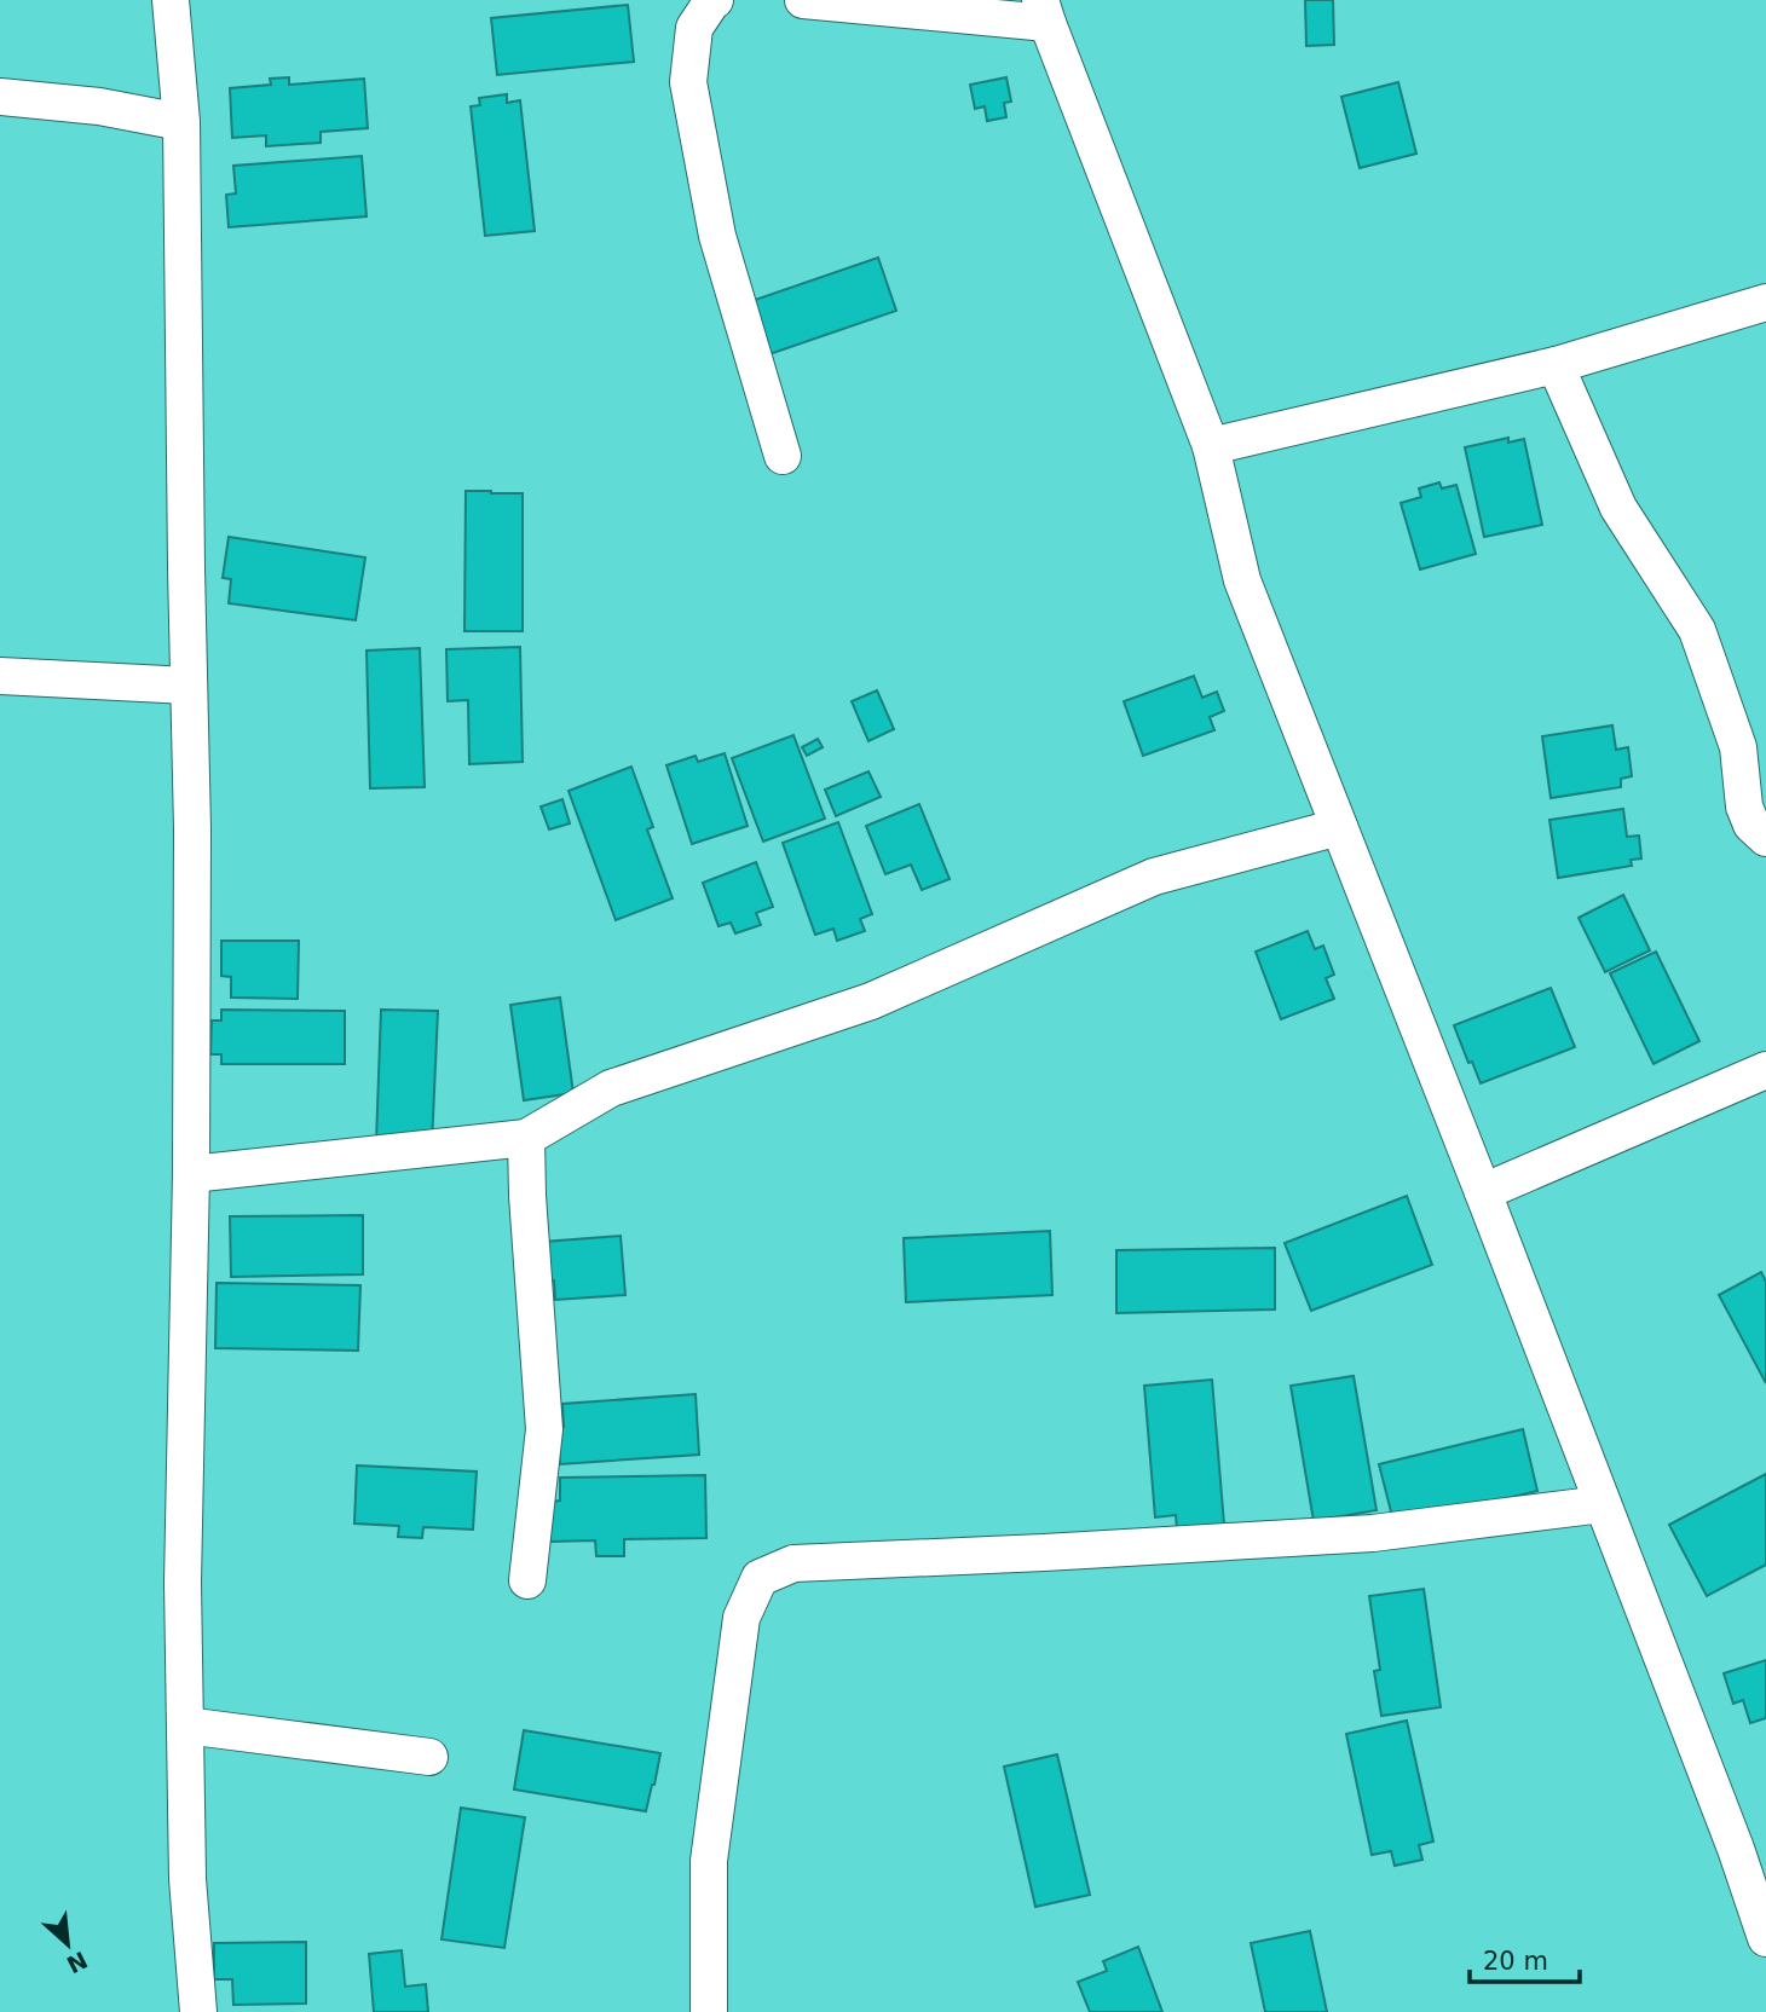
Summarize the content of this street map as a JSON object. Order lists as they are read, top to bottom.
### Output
{
  "scale_bar": "20 m",
  "north": "bottom right"
}
